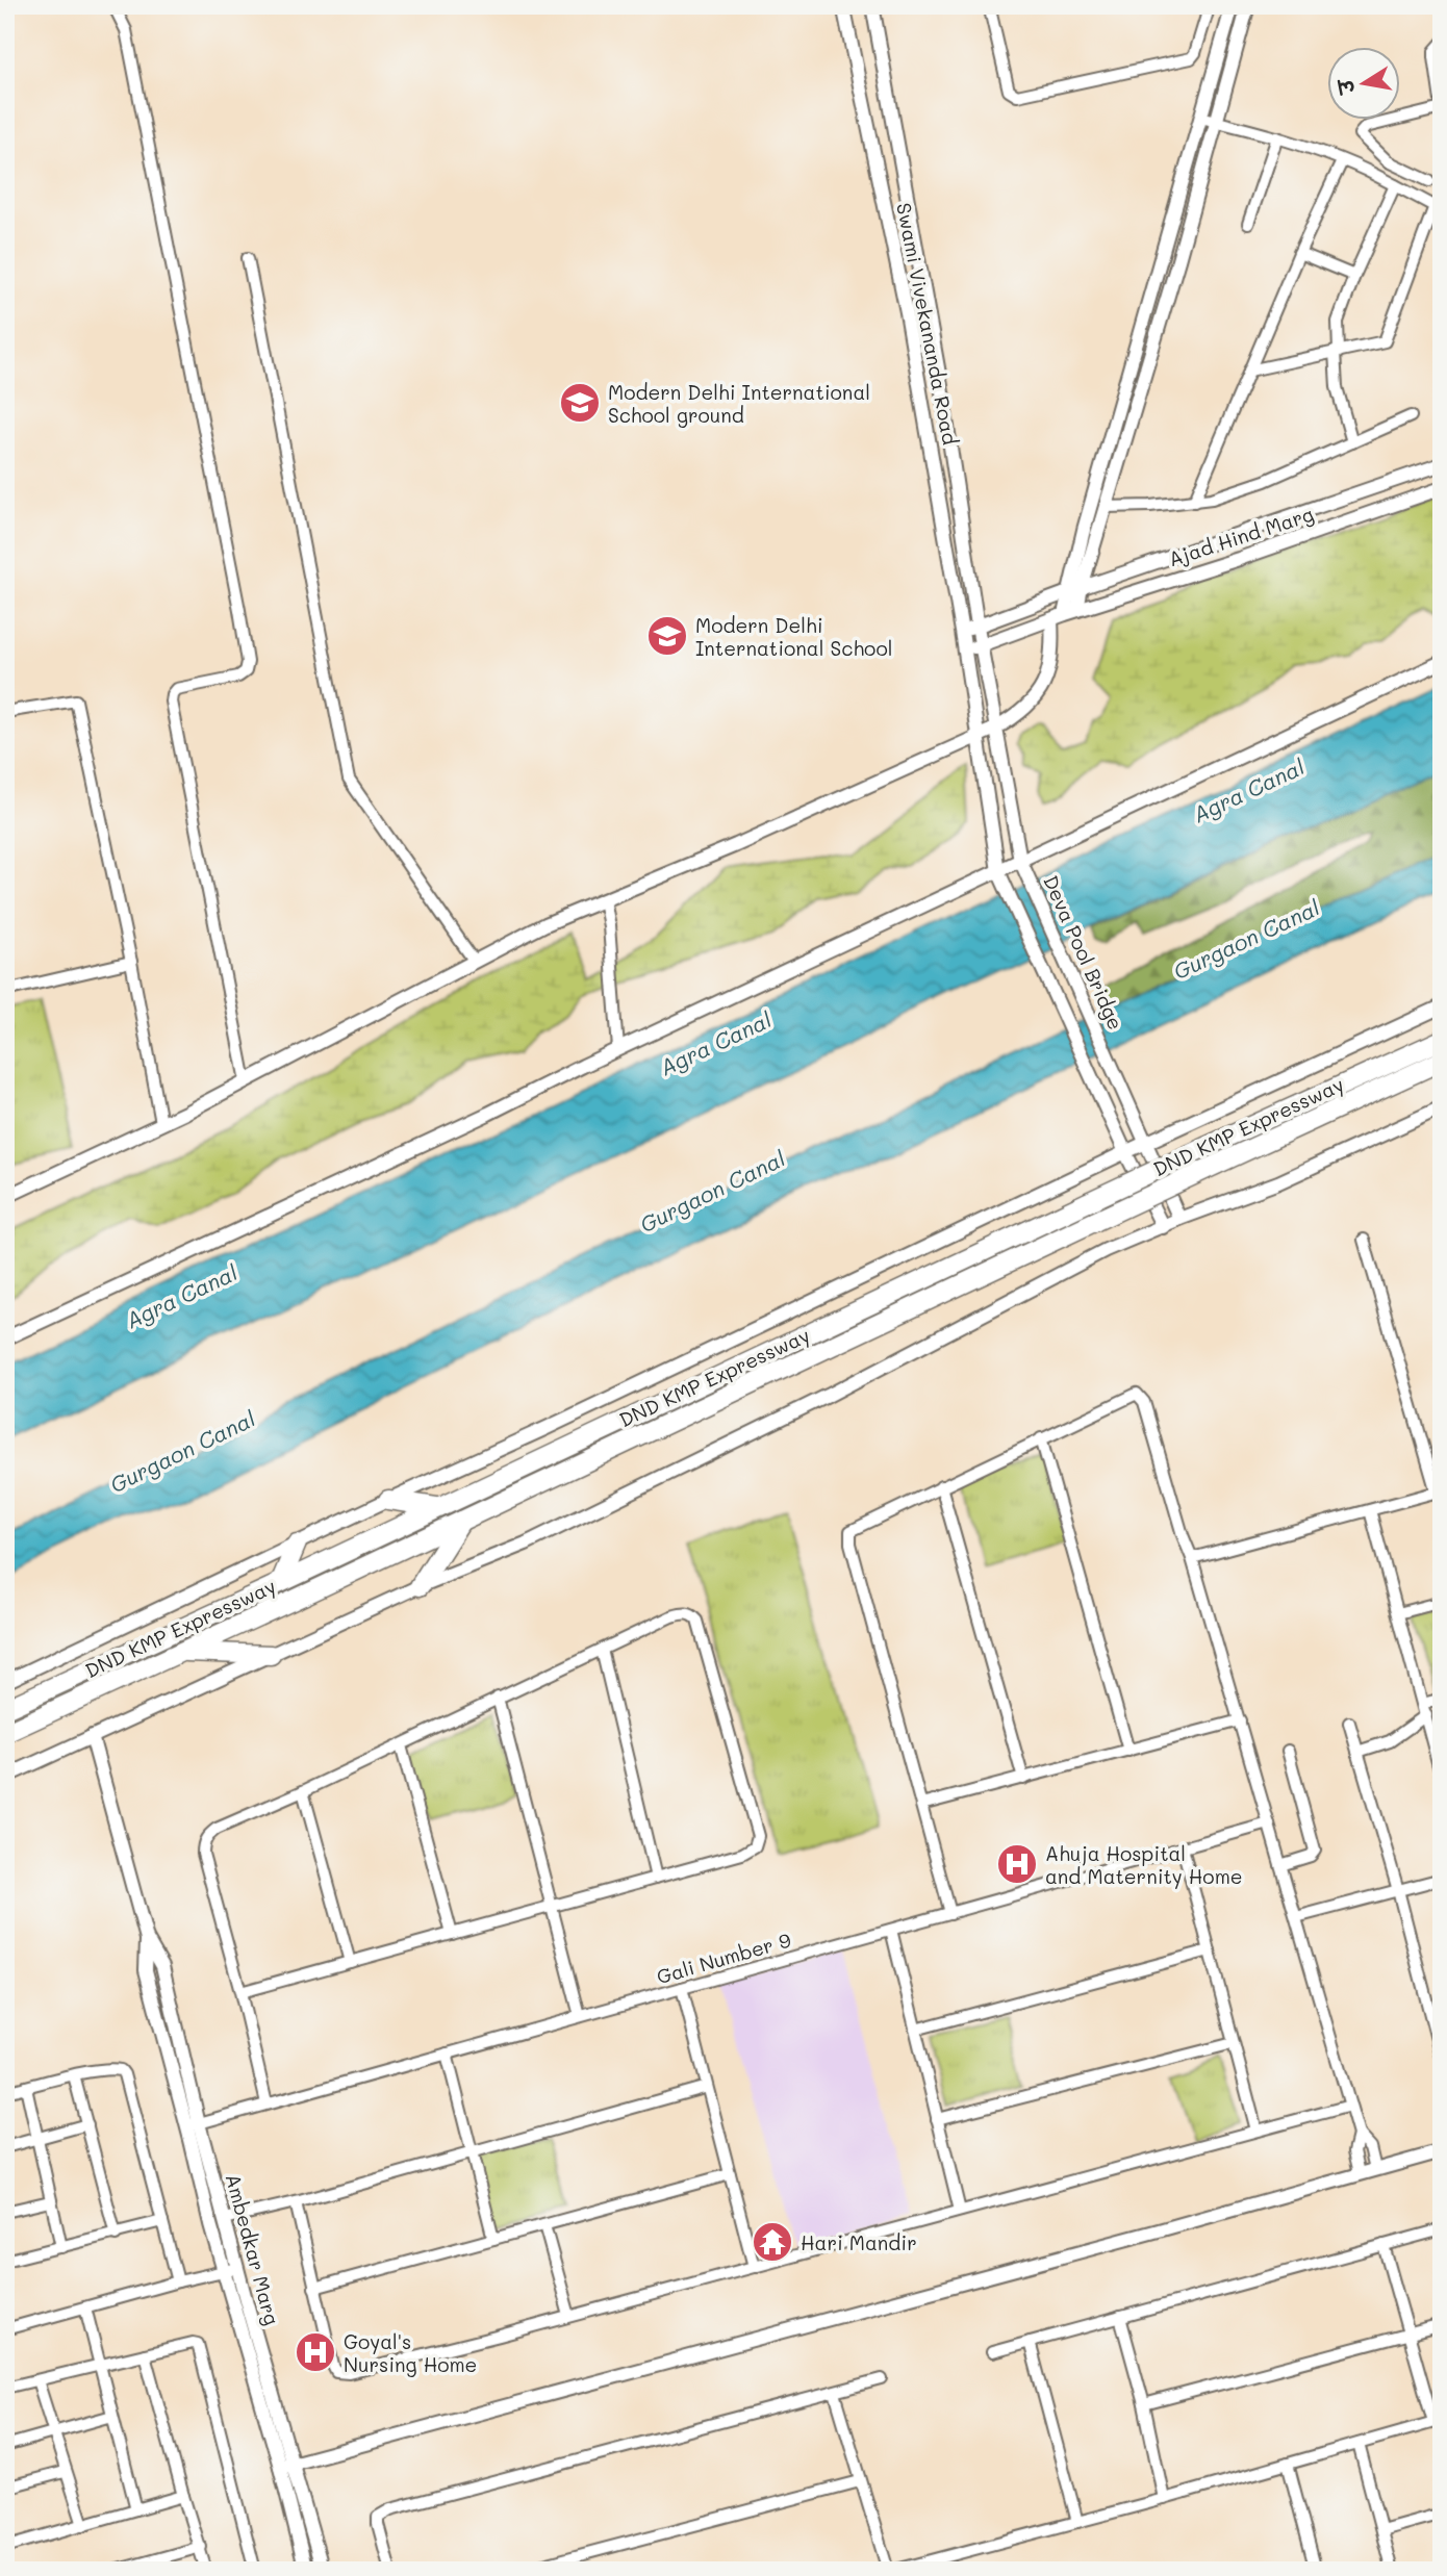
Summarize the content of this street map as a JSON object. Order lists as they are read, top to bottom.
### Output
{
  "streets": {
    "highway": ["DND KMP Expressway"],
    "street": [
      "Swami Vivekananda Road",
      "Ajad Hind Marg",
      "Deva Pool Bridge",
      "Gali Number 9",
      "Ambedkar Marg"
    ]
  },
  "crossings": [
    ["Swami Vivekananda Road", "Ajad Hind Marg"],
    ["Ajad Hind Marg", "Deva Pool Bridge"],
    ["Gali Number 9", "Ambedkar Marg"]
  ],
  "water": ["Agra Canal", "Gurgaon Canal"],
  "places": {
    "school or university": ["Modern Delhi International School ground", "Modern Delhi International School"],
    "hospital": ["Ahuja Hospital and Maternity Home", "Goyal's Nursing Home"],
    "temple": ["Hari Mandir"]
  },
  "north": "left"
}
